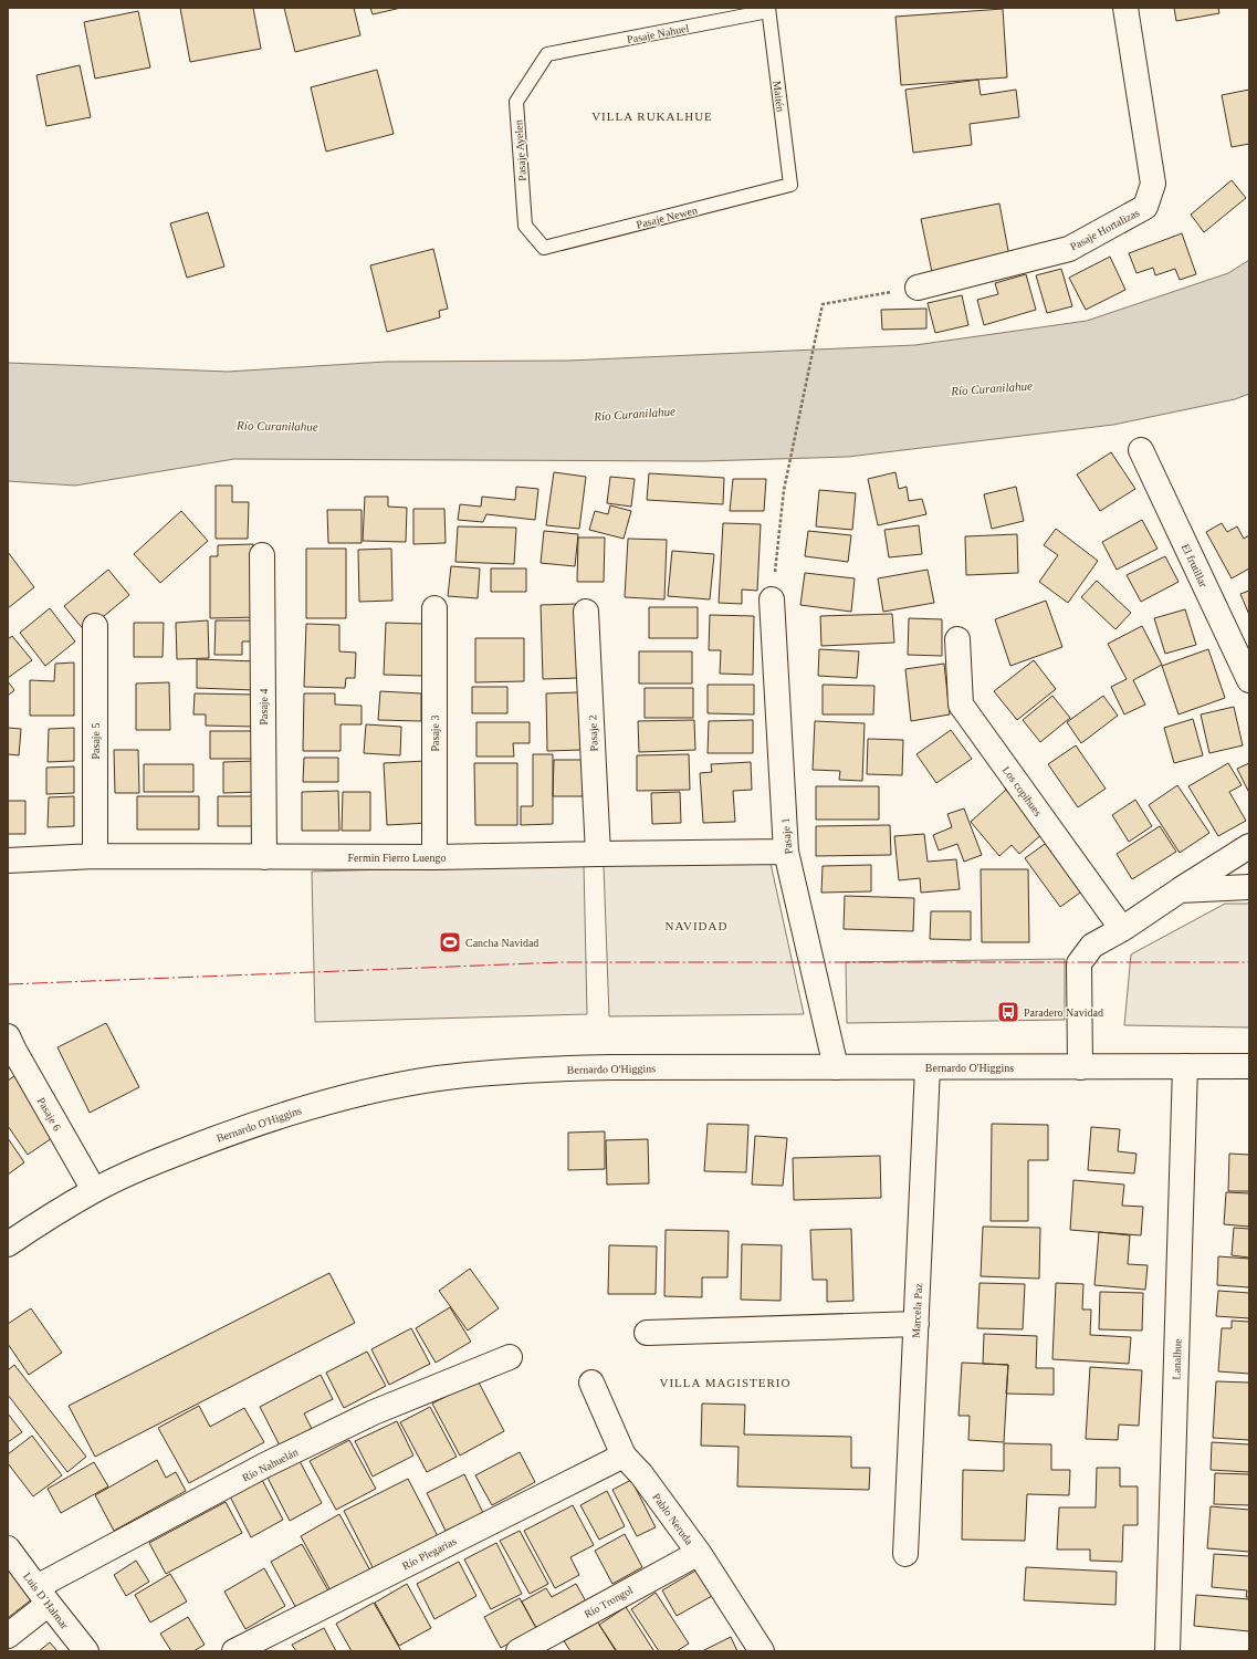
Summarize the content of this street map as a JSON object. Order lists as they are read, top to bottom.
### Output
{
  "streets": {
    "street": [
      "Pasaje Hortalizas",
      "El frutillar",
      "Pasaje 4",
      "Pasaje 3",
      "Pasaje 2",
      "Pasaje 5",
      "Los copihues",
      "Pasaje 1",
      "Fermin Fierro Luengo",
      "Bernardo O'Higgins",
      "Pasaje 6",
      "Marcela Paz",
      "Lanalhue",
      "Río Nahuelán",
      "Pablo Neruda",
      "Río Plegarias",
      "Luis D´Halmar",
      "Río Trongol"
    ],
    "lane": [
      "Pasaje Nahuel",
      "Maitén",
      "Pasaje Ayelen",
      "Pasaje Newen"
    ]
  },
  "crossings": [
    ["Pasaje Nahuel", "Maitén"],
    ["Pasaje Nahuel", "Pasaje Ayelen"],
    ["Maitén", "Pasaje Newen"],
    ["Pasaje Ayelen", "Pasaje Newen"],
    ["Pasaje 4", "Fermin Fierro Luengo"],
    ["Pasaje 3", "Fermin Fierro Luengo"],
    ["Pasaje 2", "Fermin Fierro Luengo"],
    ["Pasaje 5", "Fermin Fierro Luengo"],
    ["Pasaje 1", "Fermin Fierro Luengo"],
    ["Pasaje 1", "Bernardo O'Higgins"],
    ["Bernardo O'Higgins", "Pasaje 6"],
    ["Bernardo O'Higgins", "Marcela Paz"],
    ["Bernardo O'Higgins", "Lanalhue"],
    ["Río Nahuelán", "Luis D´Halmar"],
    ["Pablo Neruda", "Río Plegarias"],
    ["Pablo Neruda", "Río Trongol"]
  ],
  "districts": ["VILLA RUKALHUE", "NAVIDAD", "VILLA MAGISTERIO"],
  "water": ["Río Curanilahue"],
  "places": {
    "sports": ["Cancha Navidad"],
    "bus stop": ["Paradero Navidad"]
  }
}
